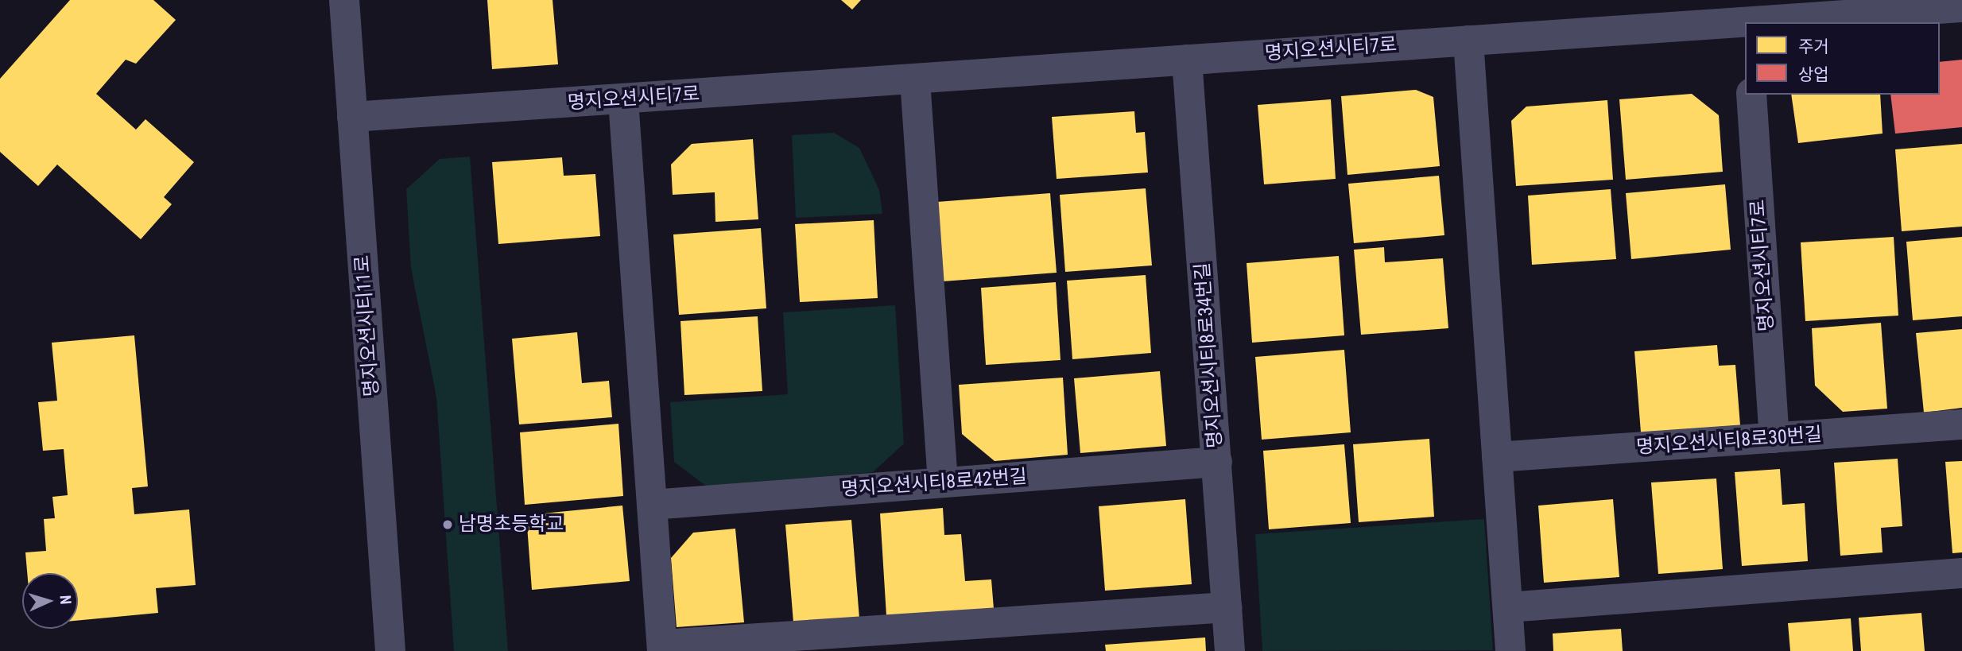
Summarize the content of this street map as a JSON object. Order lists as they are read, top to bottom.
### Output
{
  "streets": {
    "street": [
      "명지오션시티7로",
      "명지오션시티11로",
      "명지오션시티8로34번길",
      "명지오션시티8로30번길",
      "명지오션시티8로42번길"
    ]
  },
  "crossings": [
    ["명지오션시티7로", "명지오션시티11로"],
    ["명지오션시티7로", "명지오션시티8로34번길"],
    ["명지오션시티7로", "명지오션시티8로30번길"],
    ["명지오션시티8로34번길", "명지오션시티8로42번길"]
  ],
  "places": ["남명초등학교"],
  "legend": ["주거", "상업"],
  "north": "right"
}
